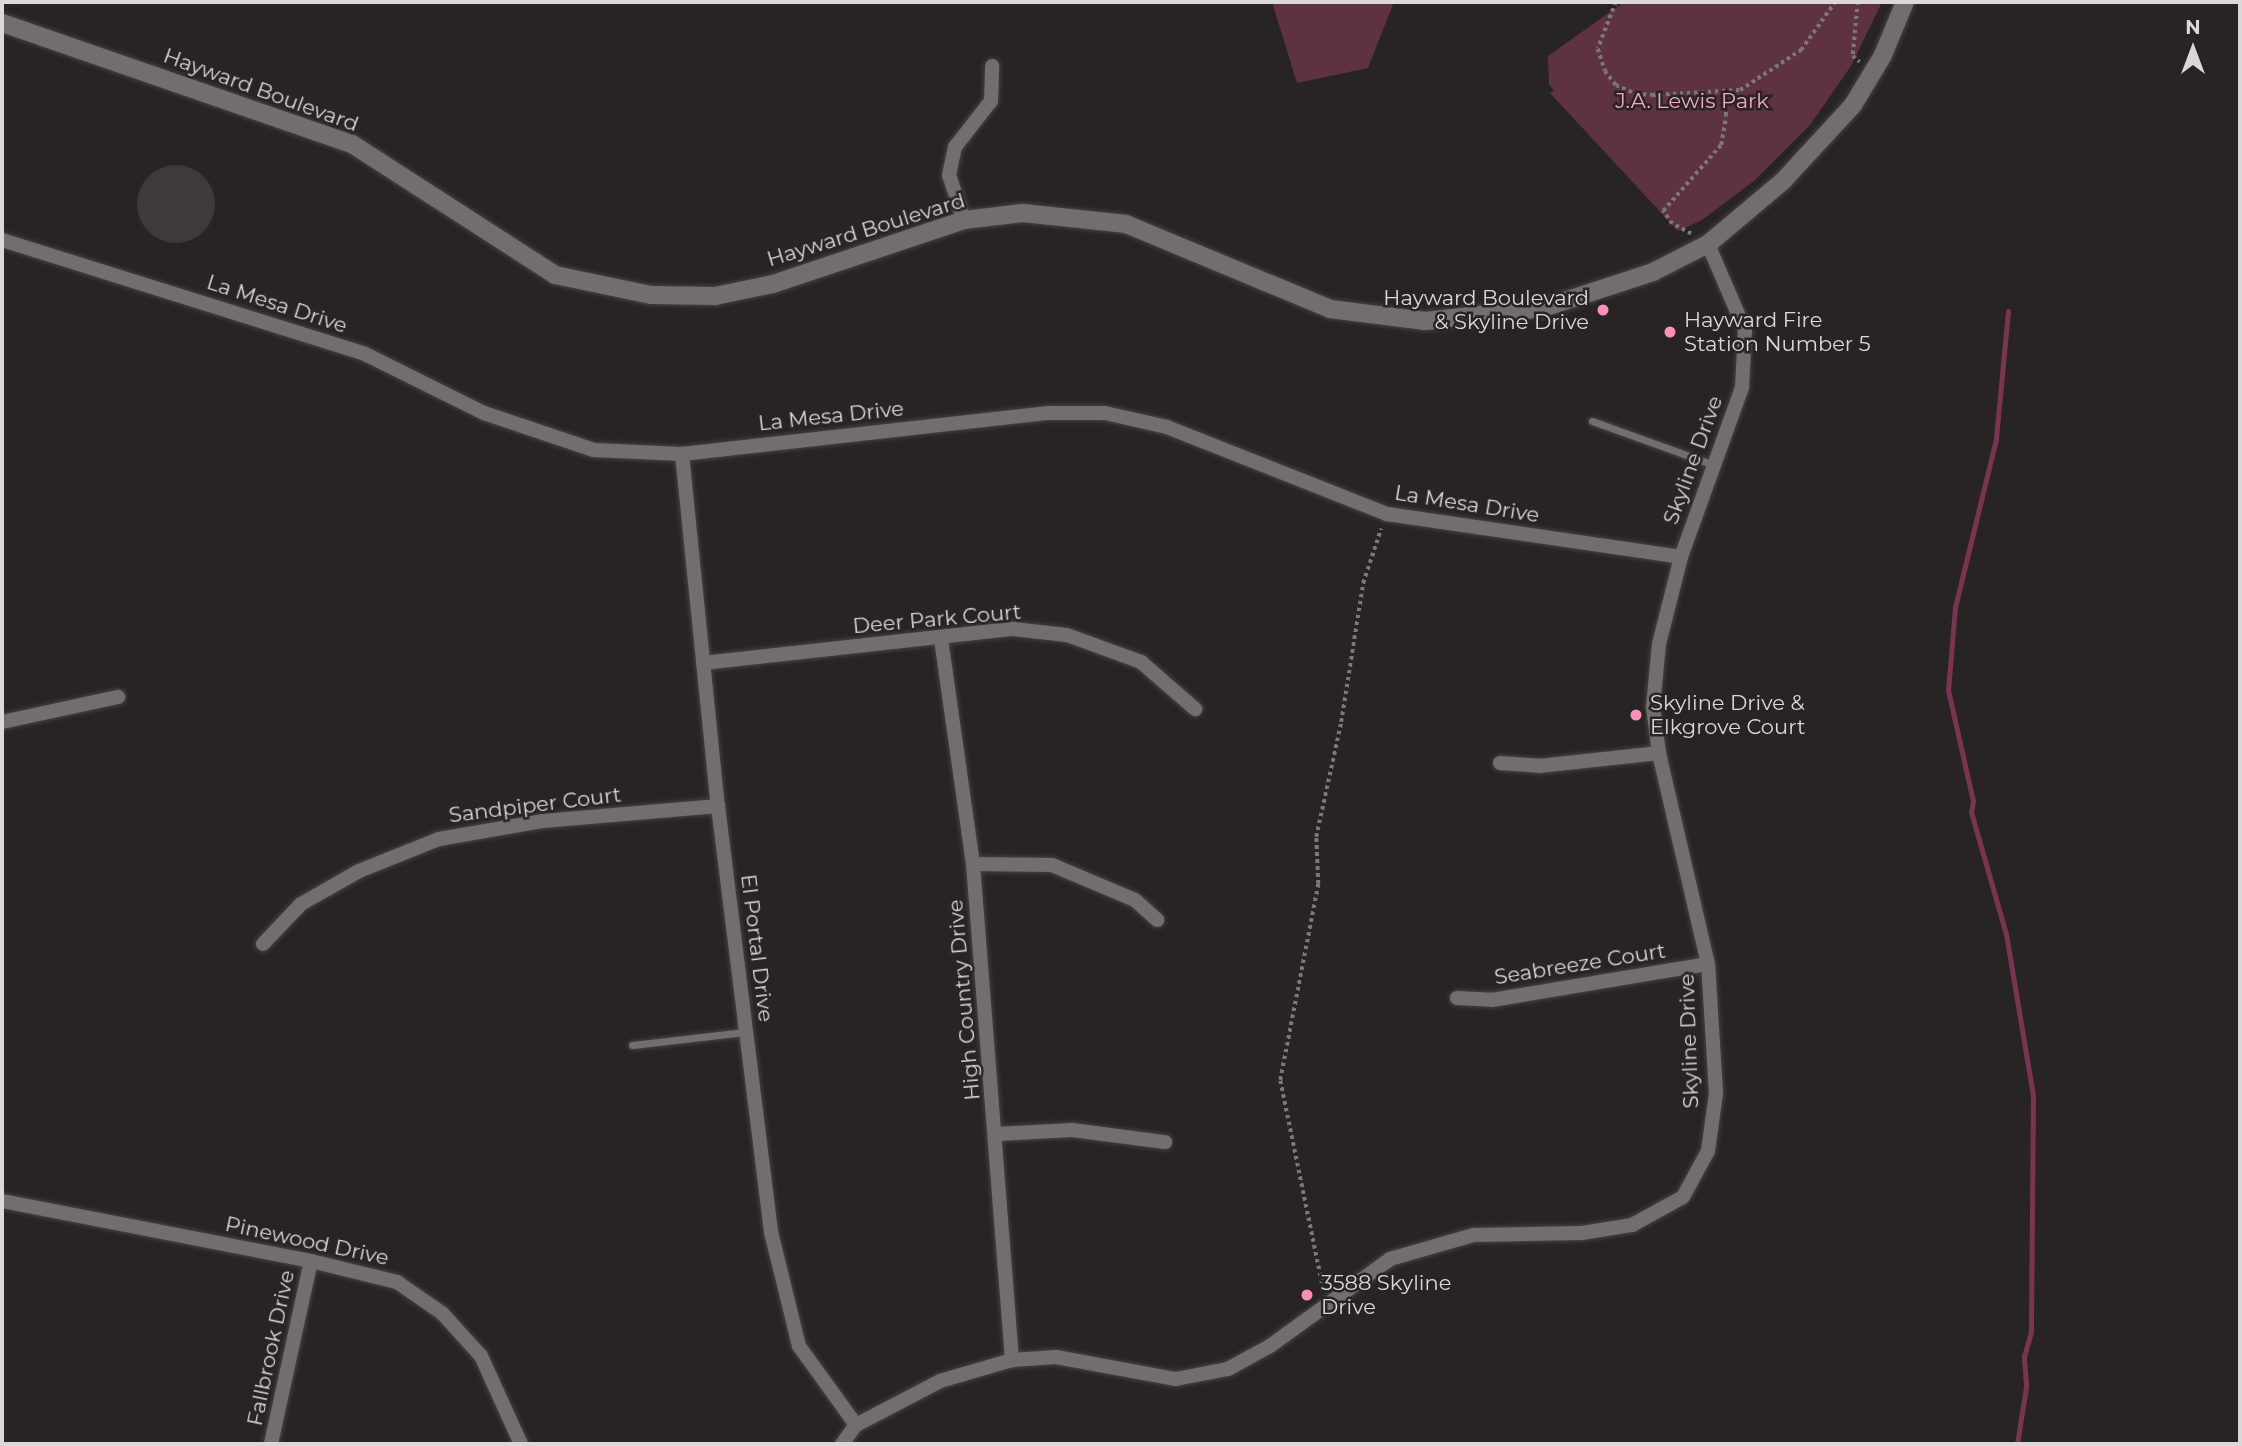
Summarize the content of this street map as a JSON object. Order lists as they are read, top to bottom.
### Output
{
  "streets": {
    "main road": ["Hayward Boulevard"],
    "street": [
      "La Mesa Drive",
      "Skyline Drive",
      "Deer Park Court",
      "Sandpiper Court",
      "El Portal Drive",
      "Seabreeze Court",
      "High Country Drive",
      "Pinewood Drive",
      "Fallbrook Drive"
    ]
  },
  "crossings": [
    ["Hayward Boulevard", "Skyline Drive"],
    ["La Mesa Drive", "Skyline Drive"],
    ["La Mesa Drive", "El Portal Drive"],
    ["Skyline Drive", "El Portal Drive"],
    ["Skyline Drive", "Seabreeze Court"],
    ["Skyline Drive", "High Country Drive"],
    ["Deer Park Court", "El Portal Drive"],
    ["Deer Park Court", "High Country Drive"],
    ["Sandpiper Court", "El Portal Drive"],
    ["Pinewood Drive", "Fallbrook Drive"]
  ],
  "parks": ["J.A. Lewis Park"],
  "places": [
    "Hayward Boulevard & Skyline Drive",
    "Hayward Fire Station Number 5",
    "Skyline Drive & Elkgrove Court",
    "3588 Skyline Drive"
  ],
  "north": "top"
}
